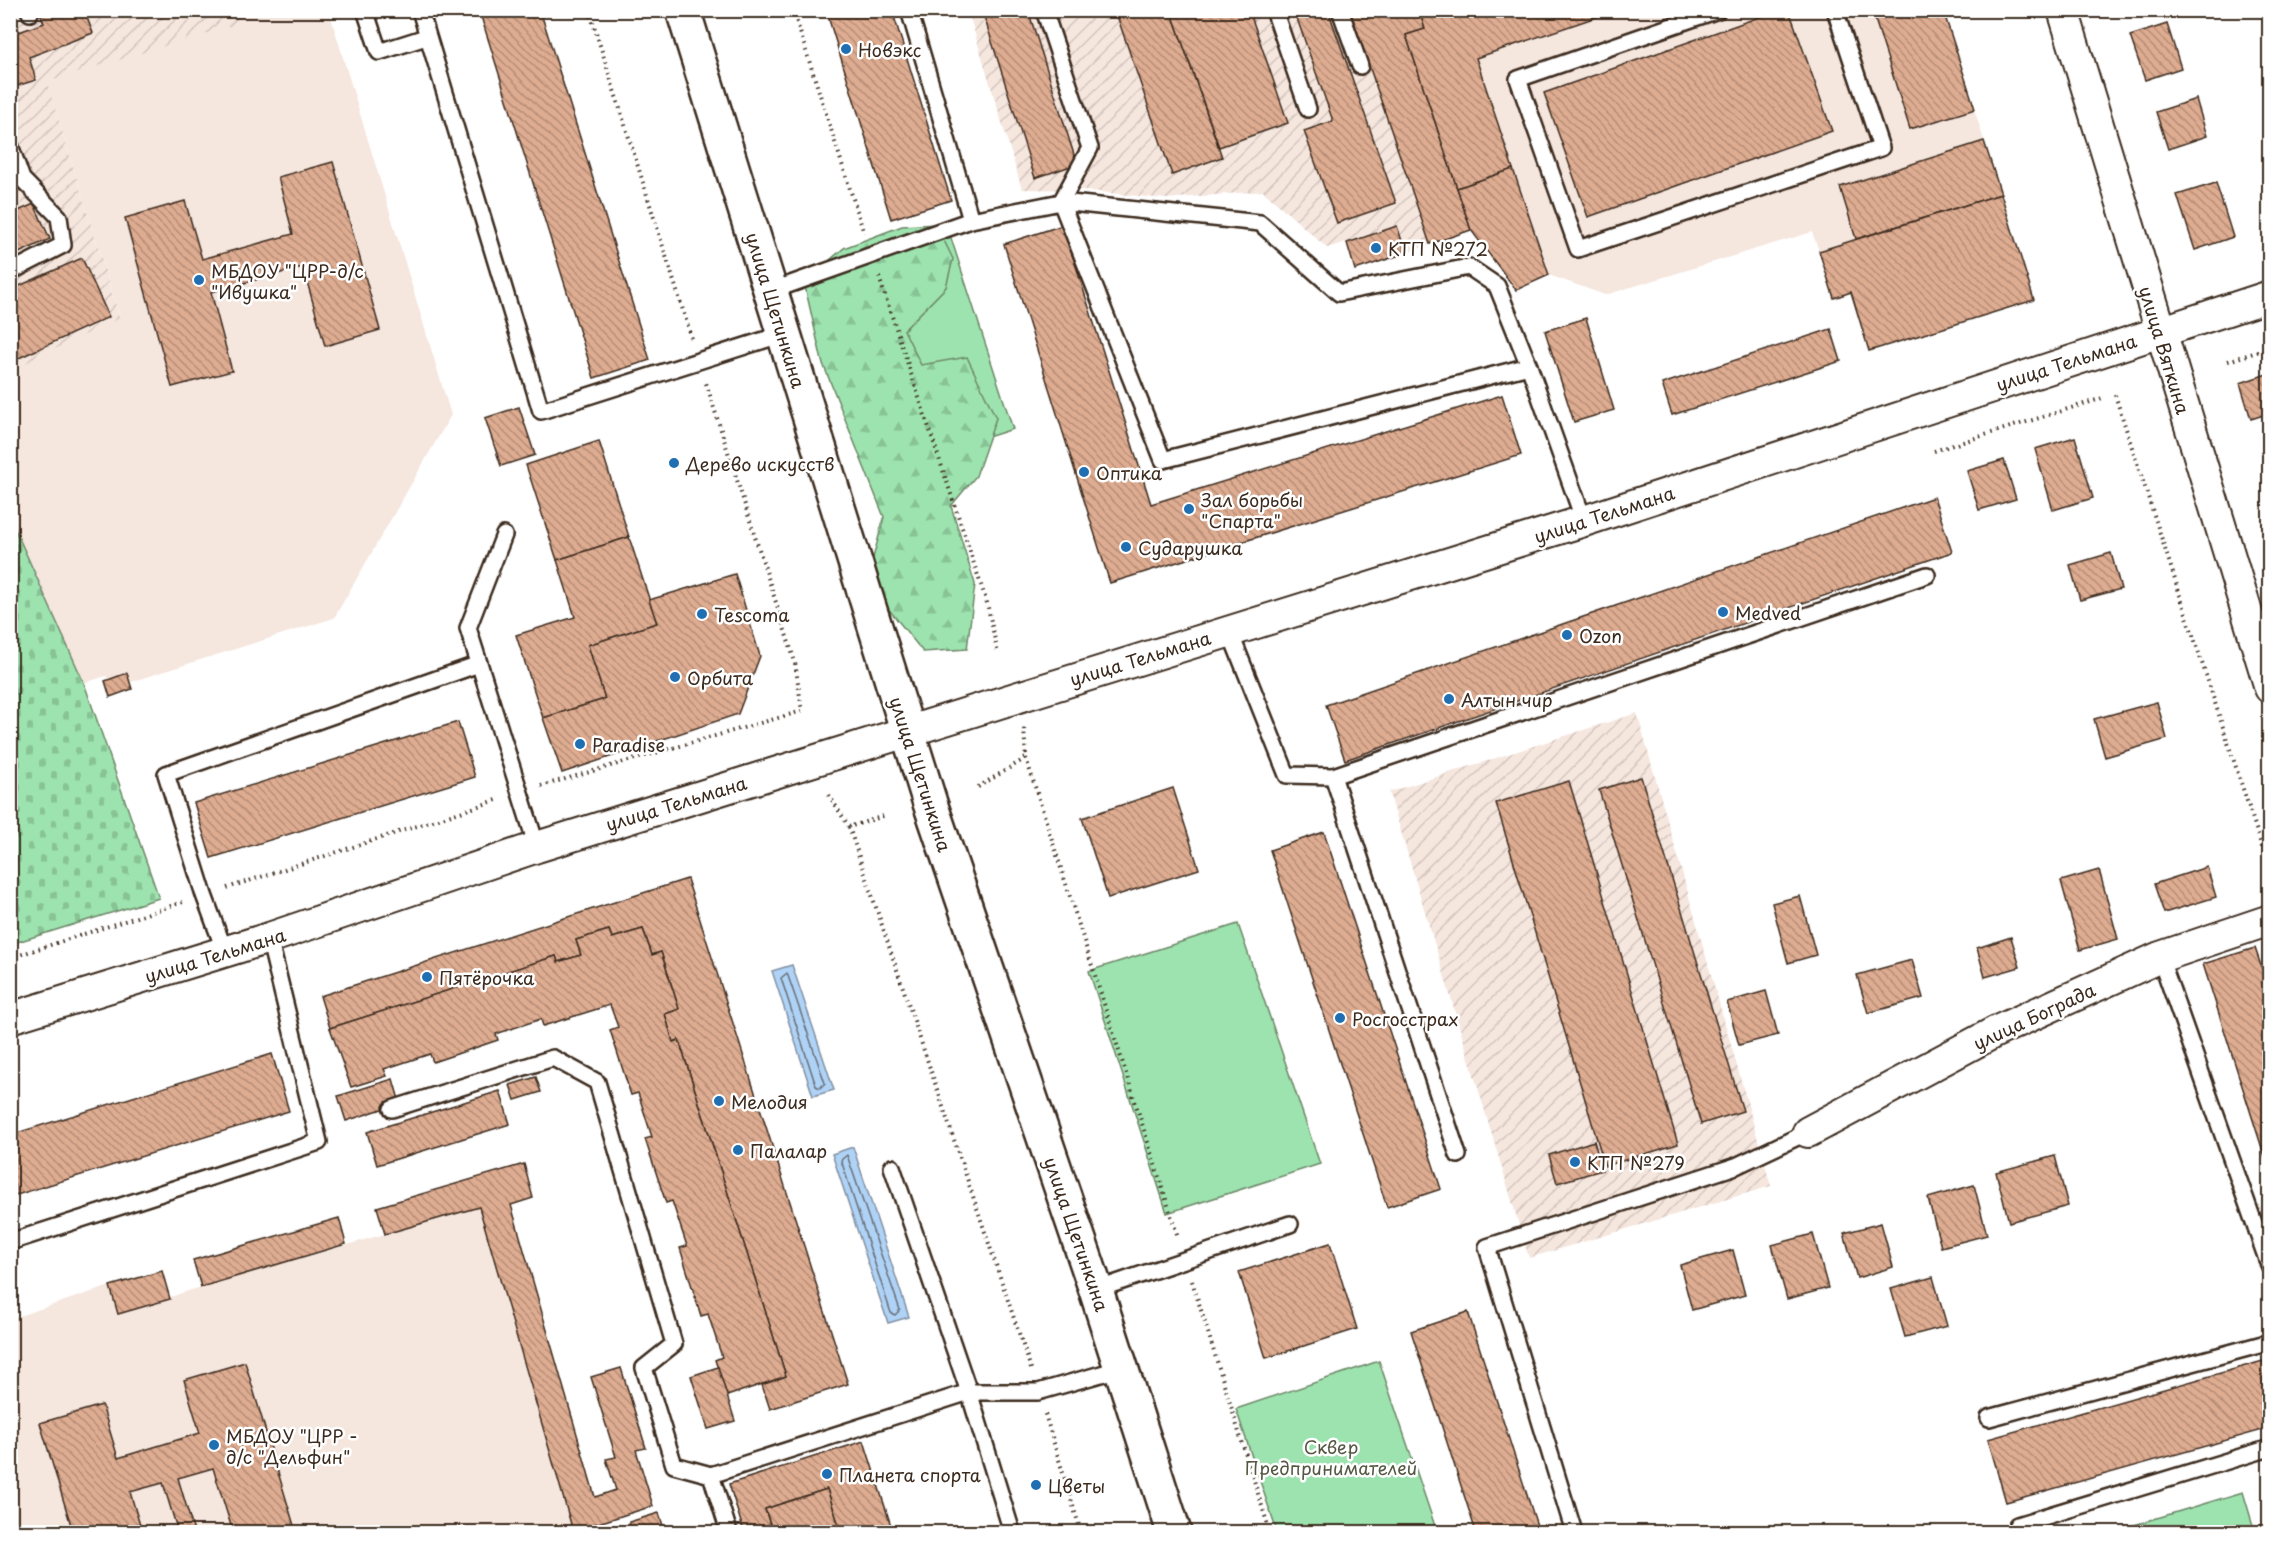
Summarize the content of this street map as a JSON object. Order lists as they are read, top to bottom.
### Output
{
  "streets": {
    "main road": ["улица Щетинкина"],
    "street": ["улица Вяткина", "улица Тельмана", "улица Бограда"]
  },
  "crossings": [
    ["улица Щетинкина", "улица Тельмана"],
    ["улица Вяткина", "улица Тельмана"]
  ],
  "parks": ["Сквер Предпринимателей"],
  "places": [
    "Новэкс",
    "КТП №272",
    "МБДОУ \"ЦРР-д/с \"Ивушка\"",
    "Дерево искусств",
    "Оптика",
    "Зал борьбы \"Спарта\"",
    "Сударушка",
    "Medved",
    "Tescoma",
    "Ozon",
    "Орбита",
    "Алтын чир",
    "Paradise",
    "Пятёрочка",
    "Росгосстрах",
    "Мелодия",
    "Палалар",
    "КТП №279",
    "МБДОУ \"ЦРР - д/с \"Дельфин\"",
    "Планета спорта",
    "Цветы"
  ]
}
